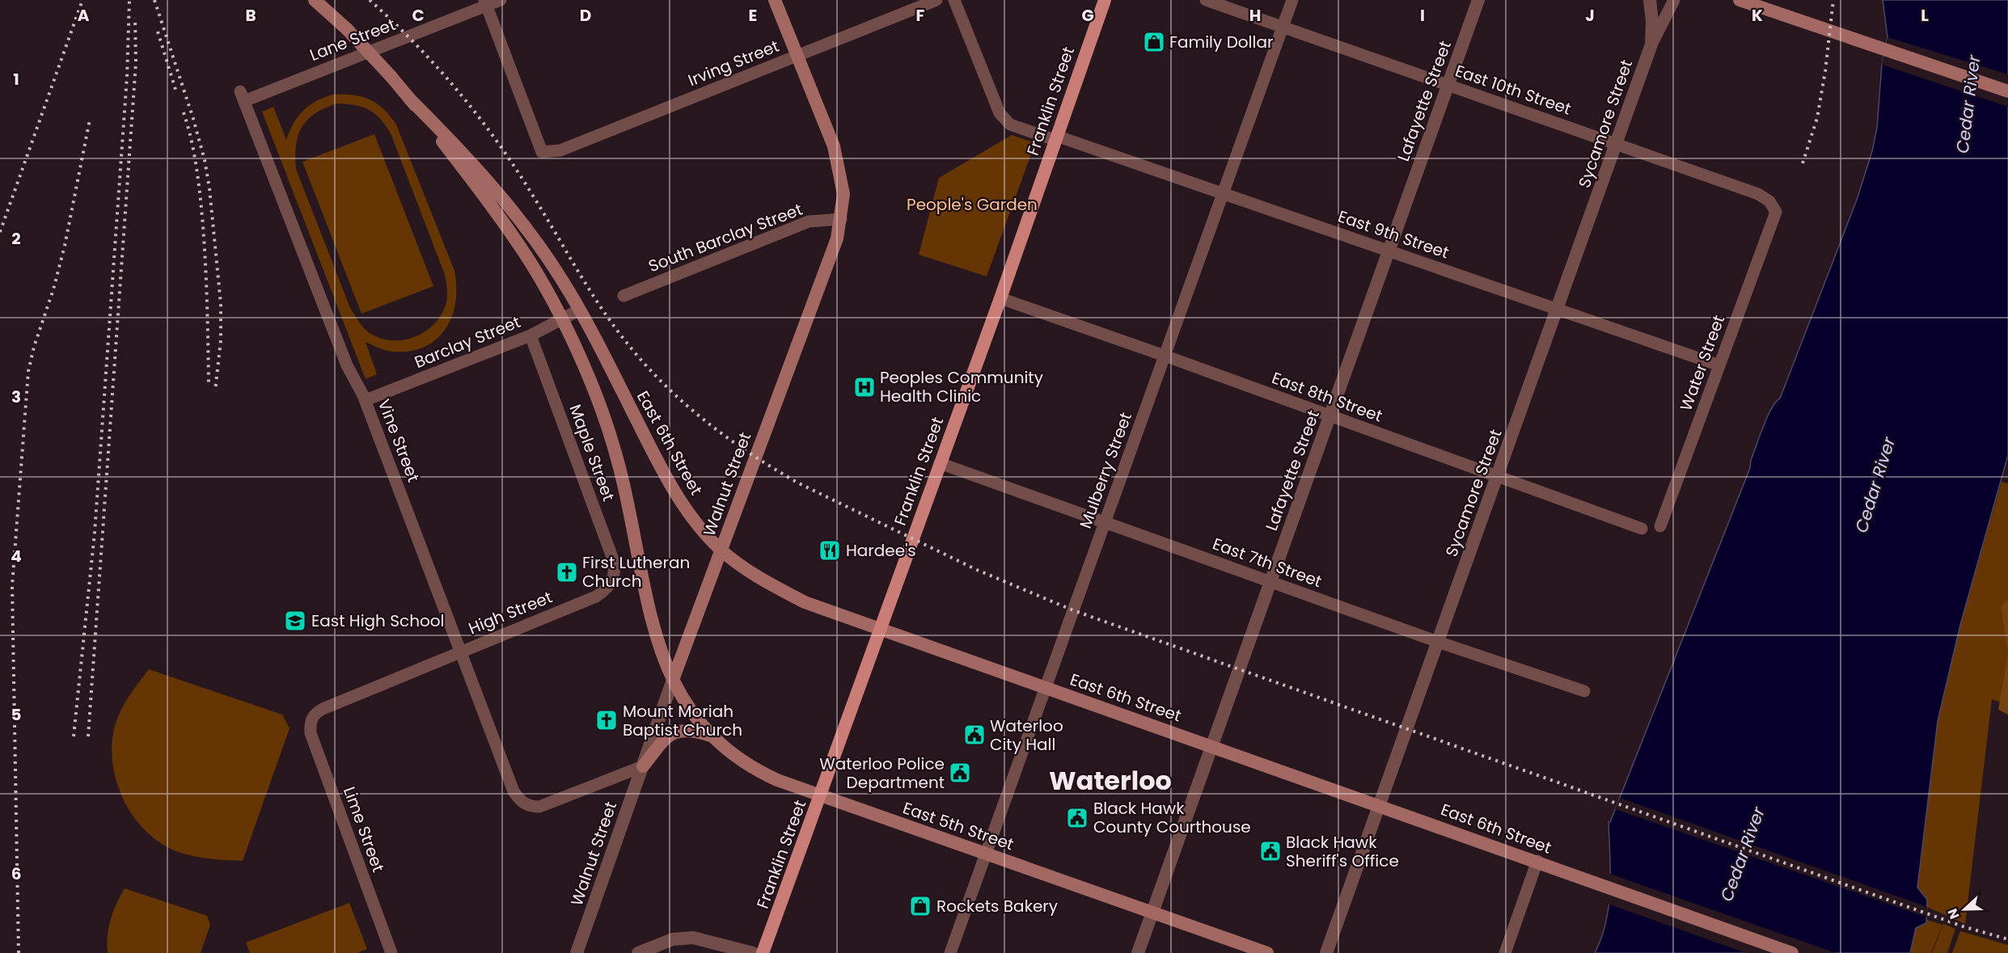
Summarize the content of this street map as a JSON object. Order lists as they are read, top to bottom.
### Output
{
  "streets": {
    "main road": [
      "Franklin Street",
      "East 6th Street",
      "Walnut Street",
      "East 5th Street"
    ],
    "street": [
      "Lane Street",
      "Irving Street",
      "East 10th Street",
      "Lafayette Street",
      "Sycamore Street",
      "East 9th Street",
      "South Barclay Street",
      "Barclay Street",
      "Water Street",
      "East 8th Street",
      "Vine Street",
      "Maple Street",
      "Mulberry Street",
      "East 7th Street",
      "High Street",
      "Lime Street"
    ]
  },
  "crossings": [
    ["Lane Street", "Irving Street"],
    ["Lane Street", "Vine Street"],
    ["Irving Street", "Walnut Street"],
    ["East 10th Street", "Lafayette Street"],
    ["East 10th Street", "Sycamore Street"],
    ["East 10th Street", "Water Street"],
    ["East 10th Street", "Mulberry Street"],
    ["Franklin Street", "East 9th Street"],
    ["Franklin Street", "East 8th Street"],
    ["Franklin Street", "East 6th Street"],
    ["Franklin Street", "East 7th Street"],
    ["Franklin Street", "East 5th Street"],
    ["Lafayette Street", "East 9th Street"],
    ["Lafayette Street", "East 8th Street"],
    ["Lafayette Street", "East 6th Street"],
    ["Lafayette Street", "East 7th Street"],
    ["Lafayette Street", "East 5th Street"],
    ["Sycamore Street", "East 9th Street"],
    ["Sycamore Street", "East 8th Street"],
    ["Sycamore Street", "East 6th Street"],
    ["Sycamore Street", "East 7th Street"],
    ["East 9th Street", "Water Street"],
    ["East 9th Street", "Mulberry Street"],
    ["South Barclay Street", "Walnut Street"],
    ["Barclay Street", "Vine Street"],
    ["Barclay Street", "East 6th Street"],
    ["Barclay Street", "Maple Street"],
    ["Barclay Street", "East 5th Street"],
    ["East 8th Street", "Mulberry Street"],
    ["Vine Street", "Walnut Street"],
    ["Vine Street", "High Street"],
    ["East 6th Street", "Mulberry Street"],
    ["East 6th Street", "Walnut Street"],
    ["East 6th Street", "East 5th Street"],
    ["Maple Street", "High Street"],
    ["Mulberry Street", "East 7th Street"],
    ["Mulberry Street", "East 5th Street"],
    ["Walnut Street", "East 5th Street"],
    ["High Street", "Lime Street"]
  ],
  "districts": ["Waterloo"],
  "water": ["Cedar River"],
  "parks": ["People's Garden"],
  "places": {
    "shop": ["Family Dollar", "Rockets Bakery"],
    "hospital": ["Peoples Community Health Clinic"],
    "restaurant": ["Hardee's"],
    "church": ["First Lutheran Church", "Mount Moriah Baptist Church"],
    "school or university": ["East High School"],
    "public building": [
      "Waterloo City Hall",
      "Waterloo Police Department",
      "Black Hawk County Courthouse",
      "Black Hawk Sheriff's Office"
    ]
  },
  "north": "left",
  "grid": {
    "columns": [
      "A",
      "B",
      "C",
      "D",
      "E",
      "F",
      "G",
      "H",
      "I",
      "J",
      "K",
      "L"
    ],
    "rows": [
      "1",
      "2",
      "3",
      "4",
      "5",
      "6"
    ]
  }
}
